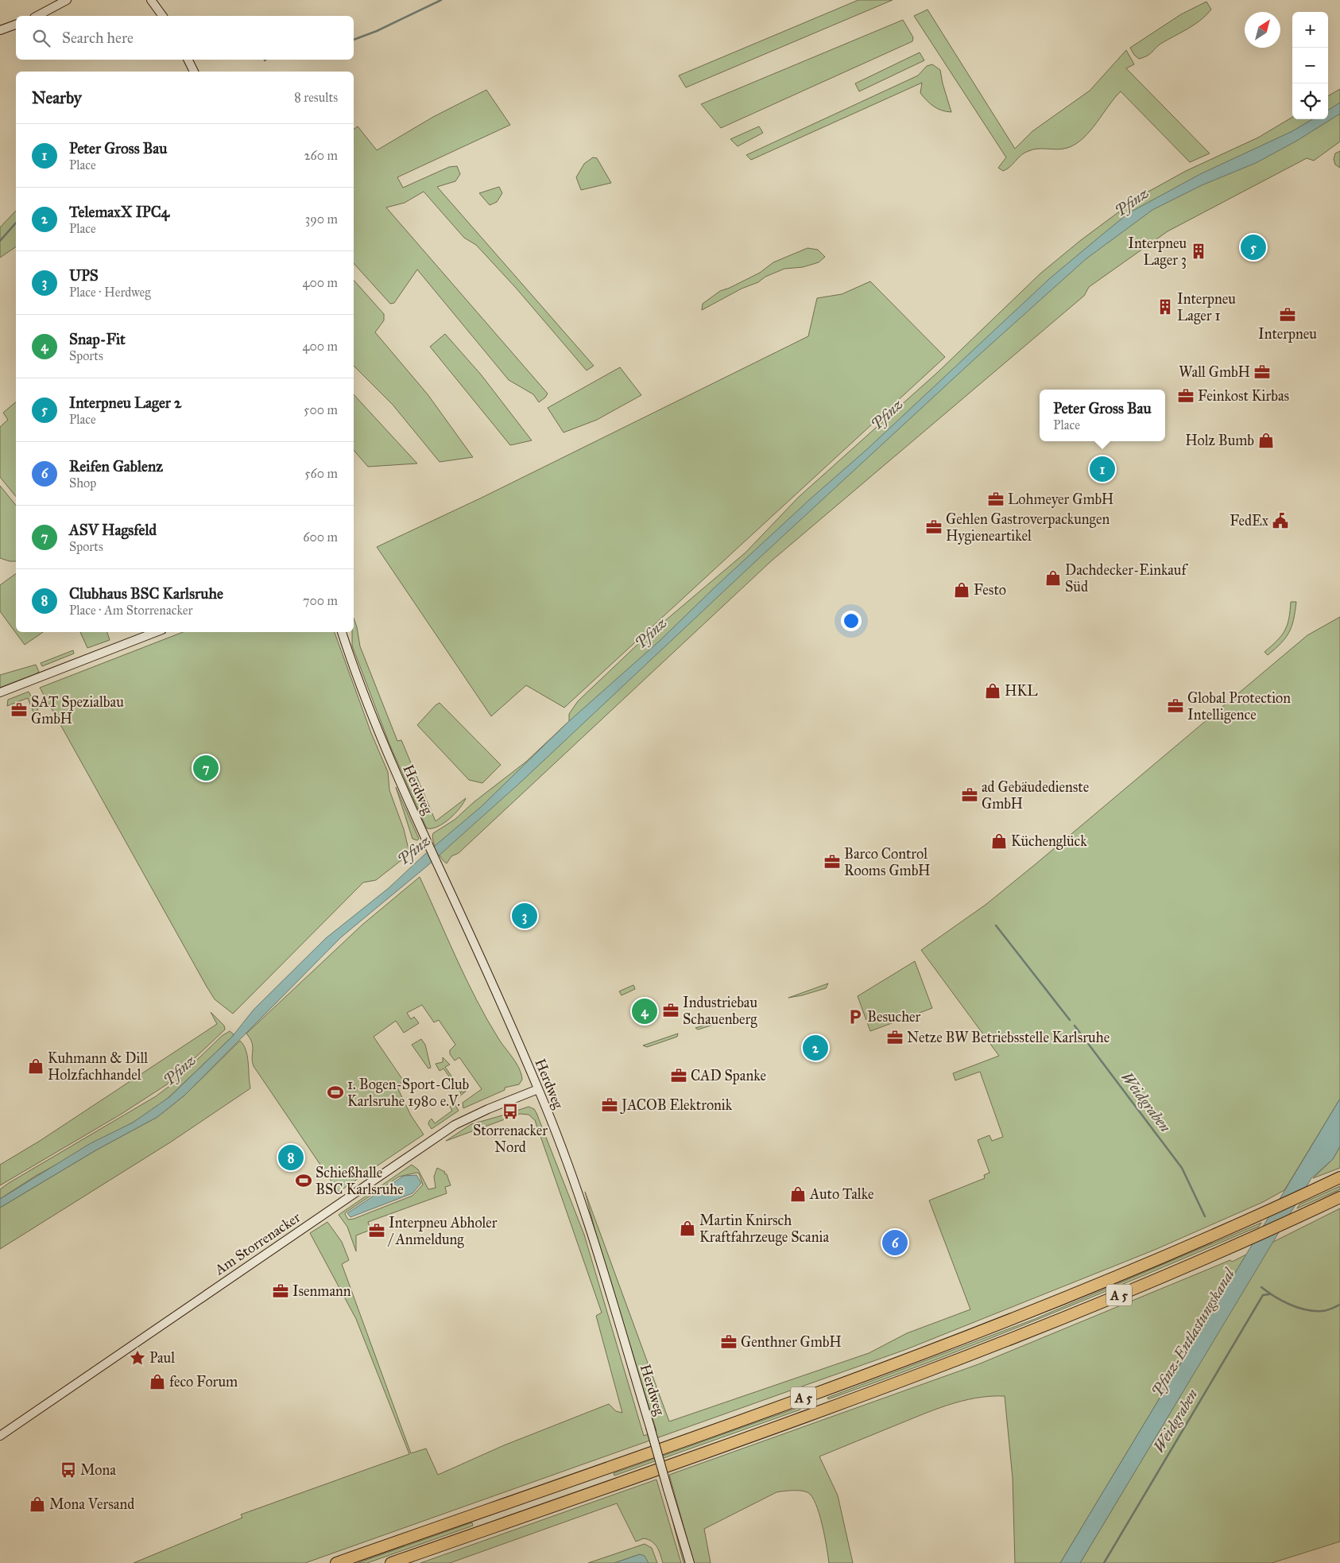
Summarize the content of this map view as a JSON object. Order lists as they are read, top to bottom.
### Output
{
  "streets": {
    "highway": ["A 5"],
    "main road": ["Herdweg", "Am Storrenacker"]
  },
  "crossings": [
    ["Herdweg", "Am Storrenacker"]
  ],
  "water": ["Pfinz", "Weidgraben", "Pfinz-Entlastungskanal"],
  "places": {
    "building": ["Interpneu Lager 3", "Interpneu Lager 1"],
    "office": [
      "Interpneu",
      "Wall GmbH",
      "Feinkost Kirbas",
      "Lohmeyer GmbH",
      "Gehlen Gastroverpackungen Hygieneartikel",
      "Global Protection Intelligence",
      "SAT Spezialbau GmbH",
      "ad Gebäudedienste GmbH",
      "Barco Control Rooms GmbH",
      "Industriebau Schauenberg",
      "Netze BW Betriebsstelle Karlsruhe",
      "CAD Spanke",
      "JACOB Elektronik",
      "Interpneu Abholer / Anmeldung",
      "Isenmann",
      "Genthner GmbH"
    ],
    "shop": [
      "Holz Bumb",
      "Dachdecker-Einkauf Süd",
      "Festo",
      "HKL",
      "Küchenglück",
      "Kuhmann & Dill Holzfachhandel",
      "Auto Talke",
      "Martin Knirsch Kraftfahrzeuge Scania",
      "feco Forum",
      "Mona Versand"
    ],
    "public building": ["FedEx"],
    "parking": ["Besucher"],
    "sports": ["1. Bogen-Sport-Club Karlsruhe 1980 e.V.", "Schießhalle BSC Karlsruhe"],
    "bus stop": ["Storrenacker Nord", "Mona"],
    "place": ["Paul"]
  },
  "north": "top right",
  "page": {
    "map_buttons": ["+", "−"],
    "search": "Search here",
    "heading": ["Nearby", "8 results"],
    "list": [
      {
        "mark": "1",
        "name": "Peter Gross Bau",
        "note": "Place",
        "value": "260 m"
      },
      {
        "mark": "2",
        "name": "TelemaxX IPC4",
        "note": "Place",
        "value": "390 m"
      },
      {
        "mark": "3",
        "name": "UPS",
        "note": "Place · Herdweg",
        "value": "400 m"
      },
      {
        "mark": "4",
        "name": "Snap-Fit",
        "note": "Sports",
        "value": "400 m"
      },
      {
        "mark": "5",
        "name": "Interpneu Lager 2",
        "note": "Place",
        "value": "500 m"
      },
      {
        "mark": "6",
        "name": "Reifen Gablenz",
        "note": "Shop",
        "value": "560 m"
      },
      {
        "mark": "7",
        "name": "ASV Hagsfeld",
        "note": "Sports",
        "value": "600 m"
      },
      {
        "mark": "8",
        "name": "Clubhaus BSC Karlsruhe",
        "note": "Place · Am Storrenacker",
        "value": "700 m"
      }
    ],
    "pins": [
      "5",
      "1",
      "7",
      "3",
      "4",
      "2",
      "8",
      "6"
    ],
    "popup": ["Peter Gross Bau", "Place"]
  }
}
